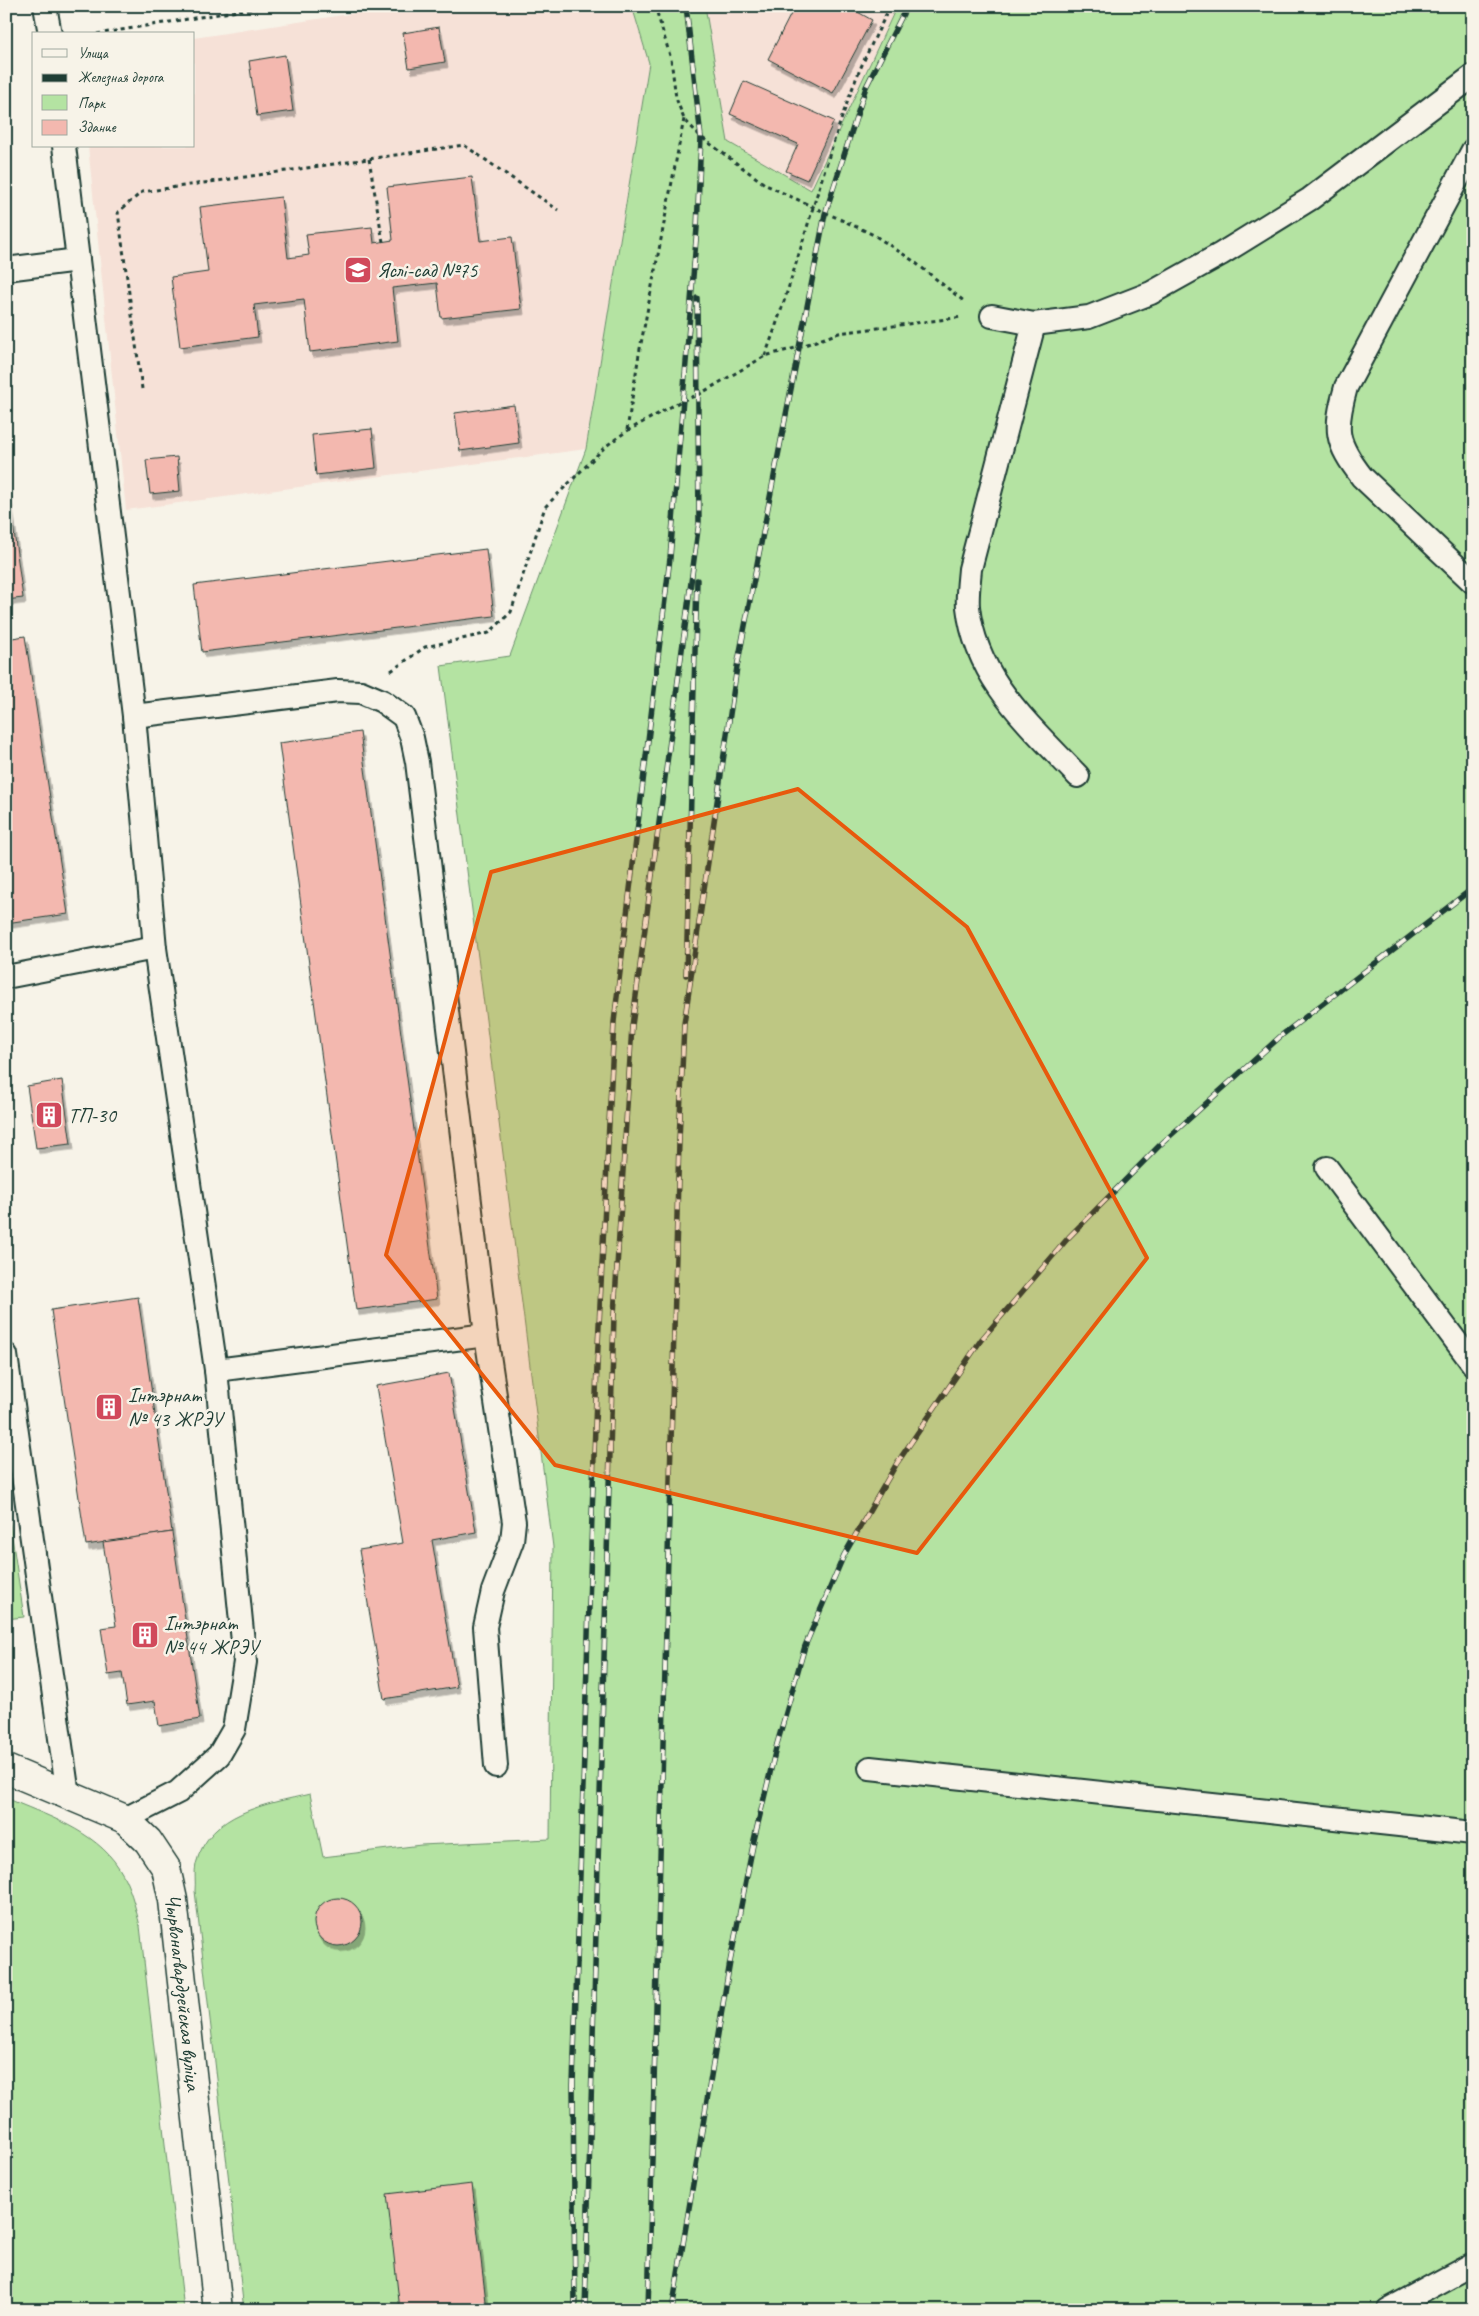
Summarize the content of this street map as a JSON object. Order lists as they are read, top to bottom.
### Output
{
  "streets": {
    "street": ["Чырвонагвардзейская вуліца"]
  },
  "places": {
    "school or university": ["Яслі-сад №75"],
    "building": ["ТП-30", "Інтэрнат № 43 ЖРЭУ", "Інтэрнат № 44 ЖРЭУ"]
  },
  "legend": [
    "Улица",
    "Железная дорога",
    "Парк",
    "Здание"
  ]
}
